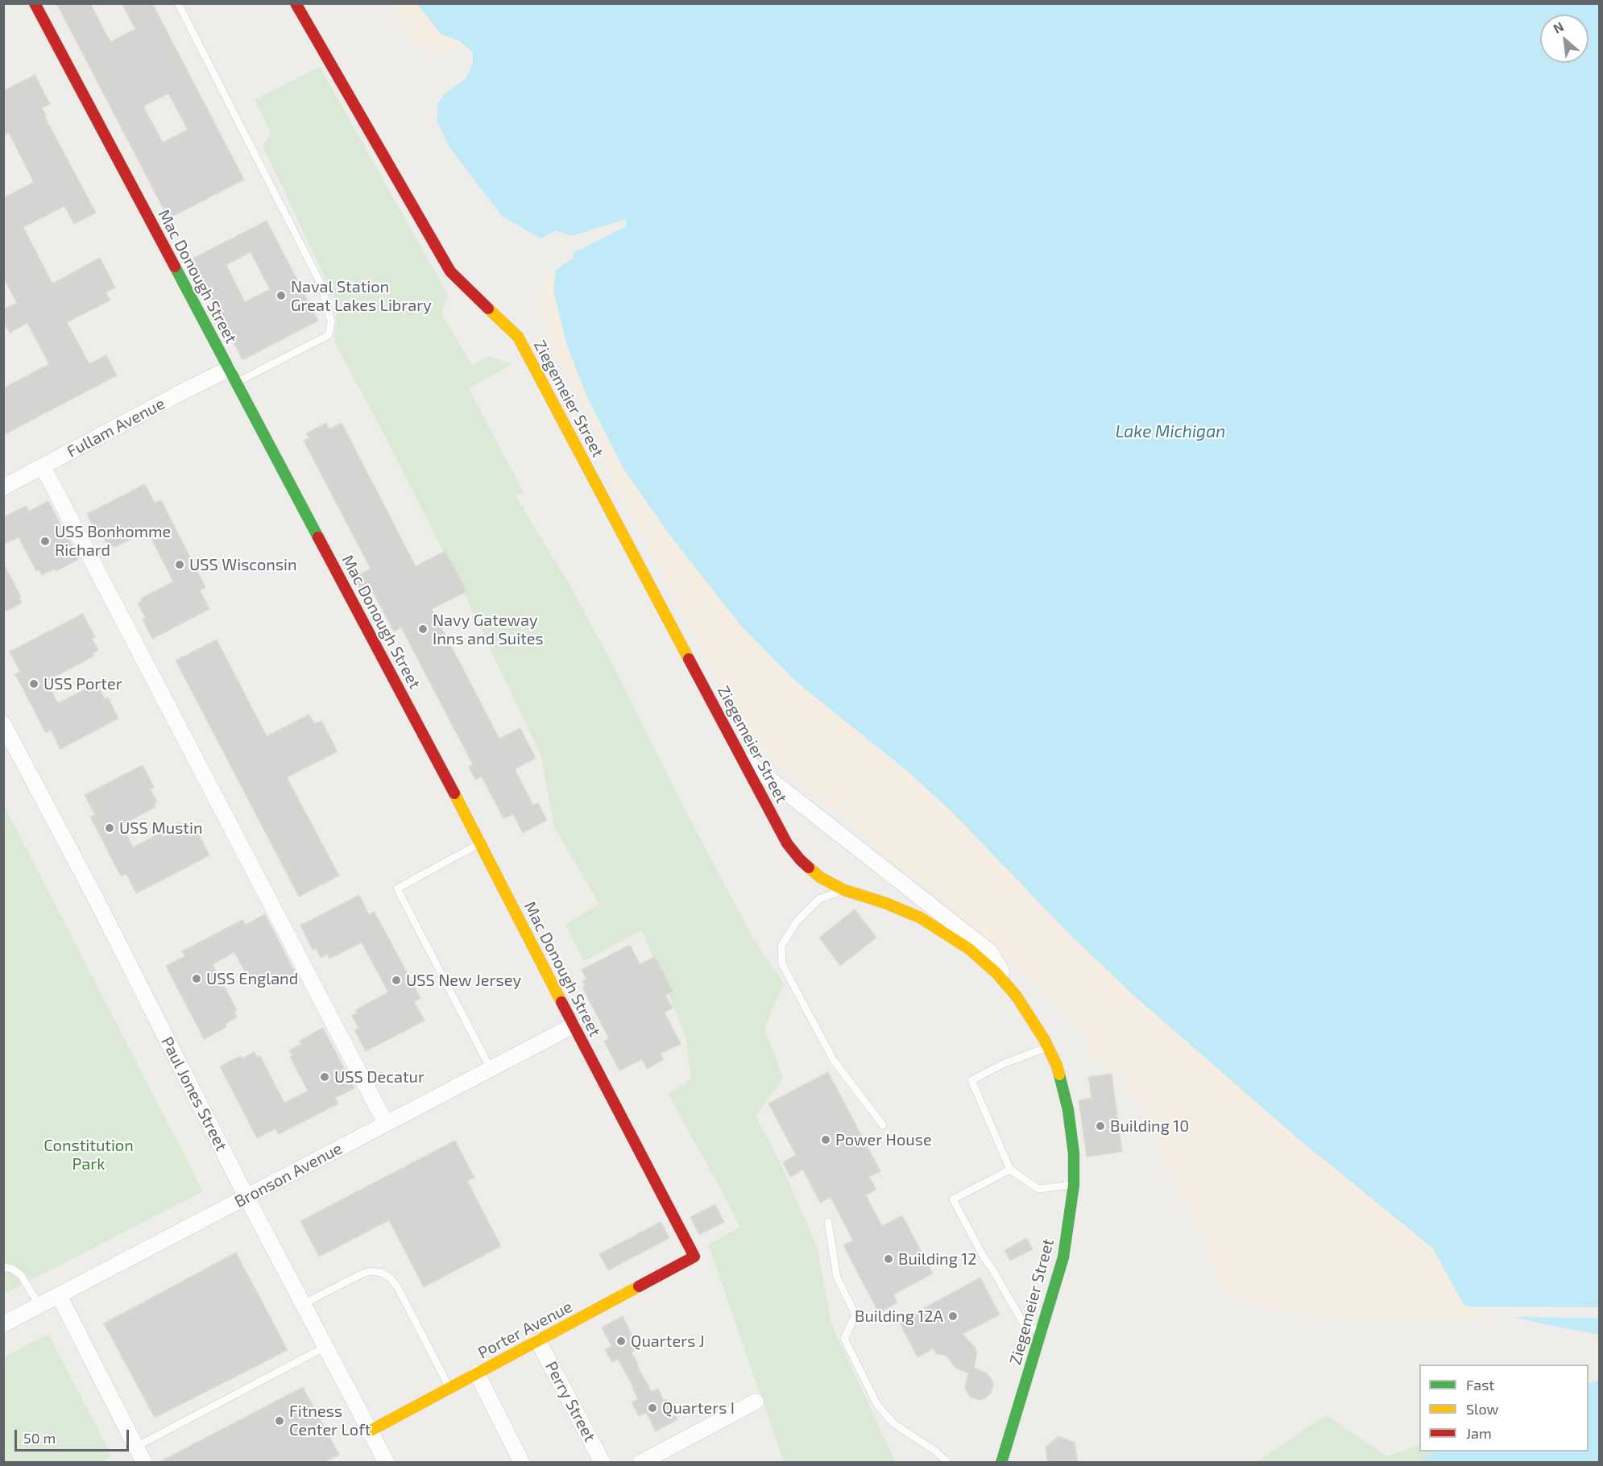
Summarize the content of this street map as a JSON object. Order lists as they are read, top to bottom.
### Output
{
  "streets": {
    "street": [
      "Mac Donough Street",
      "Ziegemeier Street",
      "Fullam Avenue",
      "Paul Jones Street",
      "Bronson Avenue",
      "Porter Avenue",
      "Perry Street"
    ]
  },
  "crossings": [
    ["Mac Donough Street", "Fullam Avenue"],
    ["Mac Donough Street", "Bronson Avenue"],
    ["Mac Donough Street", "Porter Avenue"],
    ["Paul Jones Street", "Bronson Avenue"],
    ["Paul Jones Street", "Porter Avenue"],
    ["Porter Avenue", "Perry Street"]
  ],
  "water": ["Lake Michigan"],
  "parks": ["Constitution Park"],
  "places": [
    "Naval Station Great Lakes Library",
    "USS Bonhomme Richard",
    "USS Wisconsin",
    "Navy Gateway Inns and Suites",
    "USS Porter",
    "USS Mustin",
    "USS England",
    "USS New Jersey",
    "USS Decatur",
    "Building 10",
    "Power House",
    "Building 12",
    "Building 12A",
    "Quarters J",
    "Quarters I",
    "Fitness Center Loft"
  ],
  "legend": ["Fast", "Slow", "Jam"],
  "scale_bar": "50 m",
  "north": "top left"
}
